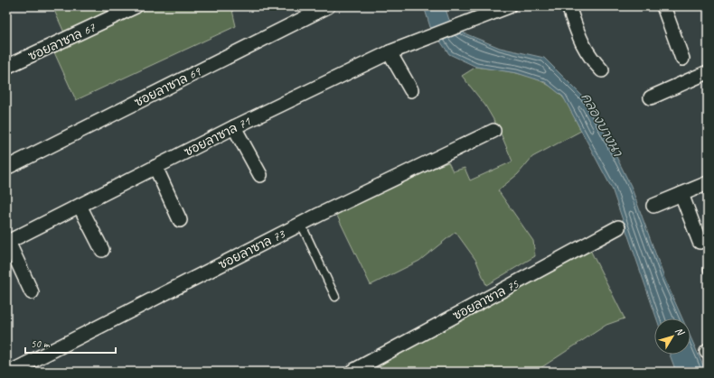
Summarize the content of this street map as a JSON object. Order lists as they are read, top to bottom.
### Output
{
  "streets": {
    "street": [
      "ซอยลาซาล 67",
      "ซอยลาซาล 69",
      "ซอยลาซาล 71",
      "ซอยลาซาล 73",
      "ซอยลาซาล 75"
    ]
  },
  "water": ["คลองบางนา"],
  "scale_bar": "50 m",
  "north": "top right"
}
